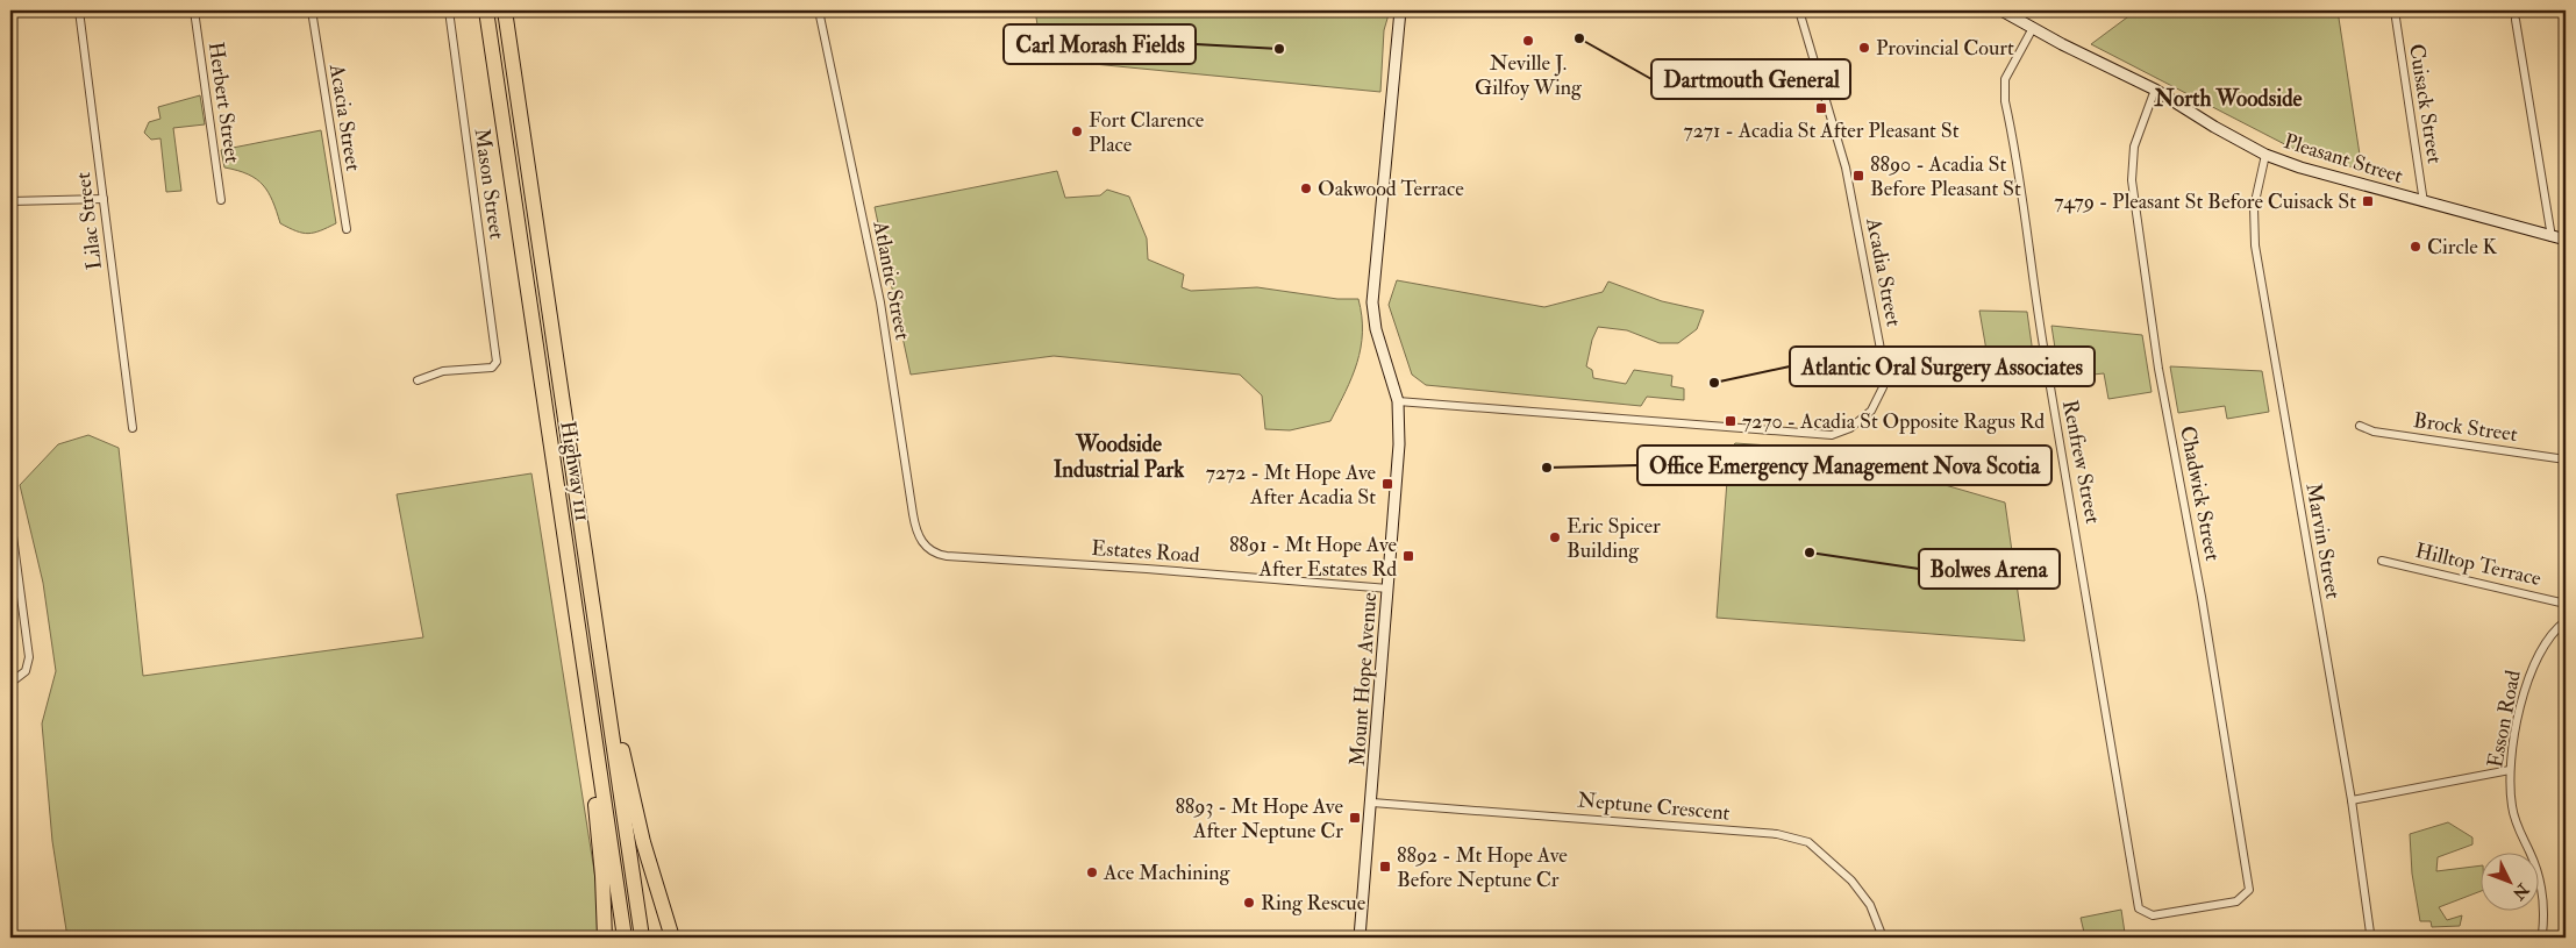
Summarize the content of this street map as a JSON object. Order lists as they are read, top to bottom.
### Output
{
  "streets": {
    "highway": ["Highway 111"],
    "street": [
      "Herbert Street",
      "Cuisack Street",
      "Acacia Street",
      "Pleasant Street",
      "Mason Street",
      "Lilac Street",
      "Acadia Street",
      "Atlantic Street",
      "Brock Street",
      "Renfrew Street",
      "Chadwick Street",
      "Marvin Street",
      "Estates Road",
      "Hilltop Terrace",
      "Mount Hope Avenue",
      "Esson Road",
      "Neptune Crescent"
    ]
  },
  "crossings": [
    ["Cuisack Street", "Pleasant Street"],
    ["Pleasant Street", "Renfrew Street"],
    ["Pleasant Street", "Chadwick Street"],
    ["Pleasant Street", "Marvin Street"],
    ["Acadia Street", "Mount Hope Avenue"],
    ["Atlantic Street", "Estates Road"],
    ["Renfrew Street", "Chadwick Street"],
    ["Estates Road", "Mount Hope Avenue"],
    ["Mount Hope Avenue", "Neptune Crescent"]
  ],
  "districts": ["North Woodside", "Woodside Industrial Park"],
  "places": {
    "other": [
      "Dartmouth General",
      "Neville J. Gilfoy Wing",
      "Provincial Court",
      "Carl Morash Fields",
      "Fort Clarence Place",
      "Oakwood Terrace",
      "Circle K",
      "Atlantic Oral Surgery Associates",
      "Office Emergency Management Nova Scotia",
      "Eric Spicer Building",
      "Bolwes Arena",
      "Ace Machining",
      "Ring Rescue"
    ],
    "transit": [
      "7271 - Acadia St After Pleasant St",
      "8890 - Acadia St Before Pleasant St",
      "7479 - Pleasant St Before Cuisack St",
      "7270 - Acadia St Opposite Ragus Rd",
      "7272 - Mt Hope Ave After Acadia St",
      "8891 - Mt Hope Ave After Estates Rd",
      "8893 - Mt Hope Ave After Neptune Cr",
      "8892 - Mt Hope Ave Before Neptune Cr"
    ]
  },
  "north": "bottom right"
}
